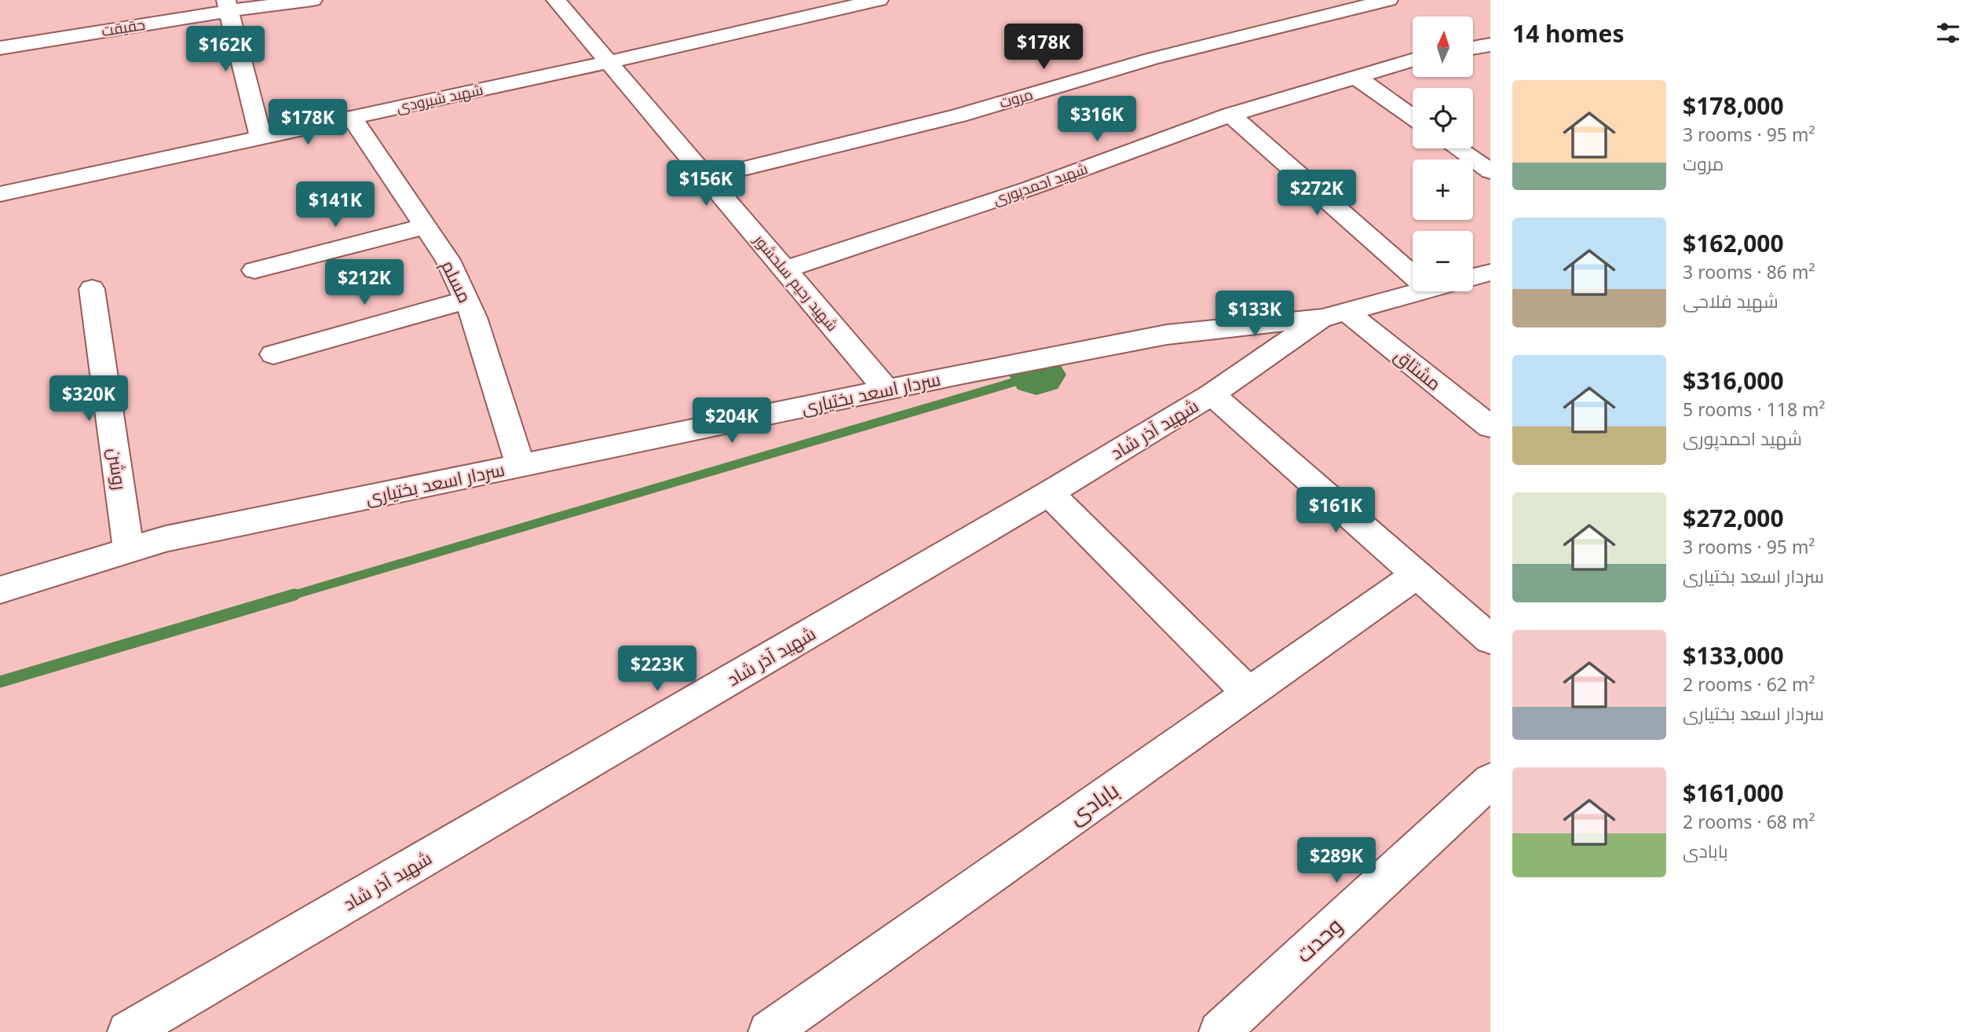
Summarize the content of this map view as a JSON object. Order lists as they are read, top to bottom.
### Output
{
  "streets": {
    "street": [
      "حقیقت",
      "شهید شیرودی",
      "مروت",
      "شهید احمدپوری",
      "مسلم",
      "شهید رحیم سلحشور",
      "مشتاق",
      "سردار اسعد بختیاری",
      "شهید آذر شاد",
      "روشن",
      "بابادی",
      "وحدت"
    ]
  },
  "crossings": [
    ["شهید شیرودی", "مسلم"],
    ["شهید شیرودی", "شهید رحیم سلحشور"],
    ["مروت", "شهید رحیم سلحشور"],
    ["شهید احمدپوری", "شهید رحیم سلحشور"],
    ["مسلم", "سردار اسعد بختیاری"],
    ["شهید رحیم سلحشور", "سردار اسعد بختیاری"],
    ["مشتاق", "سردار اسعد بختیاری"],
    ["مشتاق", "شهید آذر شاد"],
    ["سردار اسعد بختیاری", "شهید آذر شاد"],
    ["سردار اسعد بختیاری", "روشن"]
  ],
  "north": "top",
  "page": {
    "heading": "14 homes",
    "map_buttons": ["+", "−"],
    "price": [
      "$178K",
      "$162K",
      "$316K",
      "$178K",
      "$156K",
      "$272K",
      "$141K",
      "$212K",
      "$133K",
      "$320K",
      "$204K",
      "$161K",
      "$223K",
      "$289K"
    ],
    "list": [
      {
        "name": "$178,000",
        "note": "3 rooms · 95 m² · مروت"
      },
      {
        "name": "$162,000",
        "note": "3 rooms · 86 m² · شهید فلاحی"
      },
      {
        "name": "$316,000",
        "note": "5 rooms · 118 m² · شهید احمدپوری"
      },
      {
        "name": "$272,000",
        "note": "3 rooms · 95 m² · سردار اسعد بختیاری"
      },
      {
        "name": "$133,000",
        "note": "2 rooms · 62 m² · سردار اسعد بختیاری"
      },
      {
        "name": "$161,000",
        "note": "2 rooms · 68 m² · بابادی"
      }
    ]
  }
}
